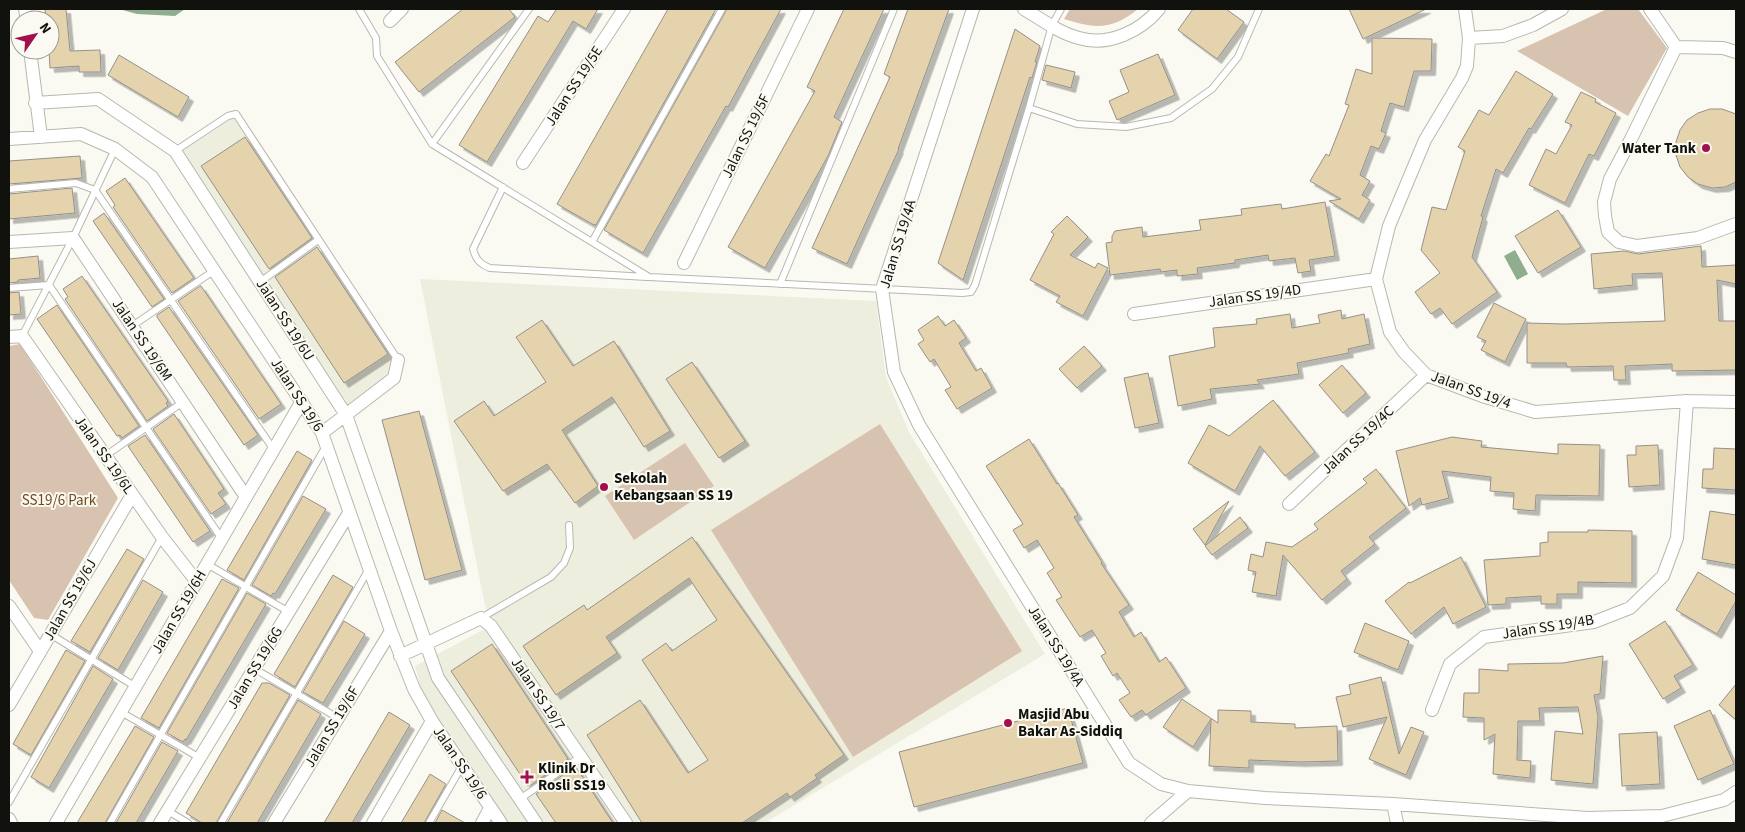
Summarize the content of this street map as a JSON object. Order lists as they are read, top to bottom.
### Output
{
  "streets": {
    "street": [
      "Jalan SS 19/5E",
      "Jalan SS 19/5F",
      "Jalan SS 19/4A",
      "Jalan SS 19/4D",
      "Jalan SS 19/6U",
      "Jalan SS 19/6M",
      "Jalan SS 19/4",
      "Jalan SS 19/6",
      "Jalan SS 19/4C",
      "Jalan SS 19/6L",
      "Jalan SS 19/6J",
      "Jalan SS 19/6H",
      "Jalan SS 19/4B",
      "Jalan SS 19/6G",
      "Jalan SS 19/7",
      "Jalan SS 19/6F"
    ]
  },
  "crossings": [
    ["Jalan SS 19/4D", "Jalan SS 19/4"],
    ["Jalan SS 19/6M", "Jalan SS 19/6H"],
    ["Jalan SS 19/4", "Jalan SS 19/4C"],
    ["Jalan SS 19/4", "Jalan SS 19/4B"],
    ["Jalan SS 19/6", "Jalan SS 19/6H"],
    ["Jalan SS 19/6", "Jalan SS 19/6G"],
    ["Jalan SS 19/6", "Jalan SS 19/6F"],
    ["Jalan SS 19/6L", "Jalan SS 19/6J"],
    ["Jalan SS 19/6L", "Jalan SS 19/6H"]
  ],
  "parks": ["SS19/6 Park"],
  "places": {
    "other": ["Water Tank", "Sekolah Kebangsaan SS 19", "Masjid Abu Bakar As-Siddiq"],
    "health": ["Klinik Dr Rosli SS19"]
  },
  "north": "top right"
}
